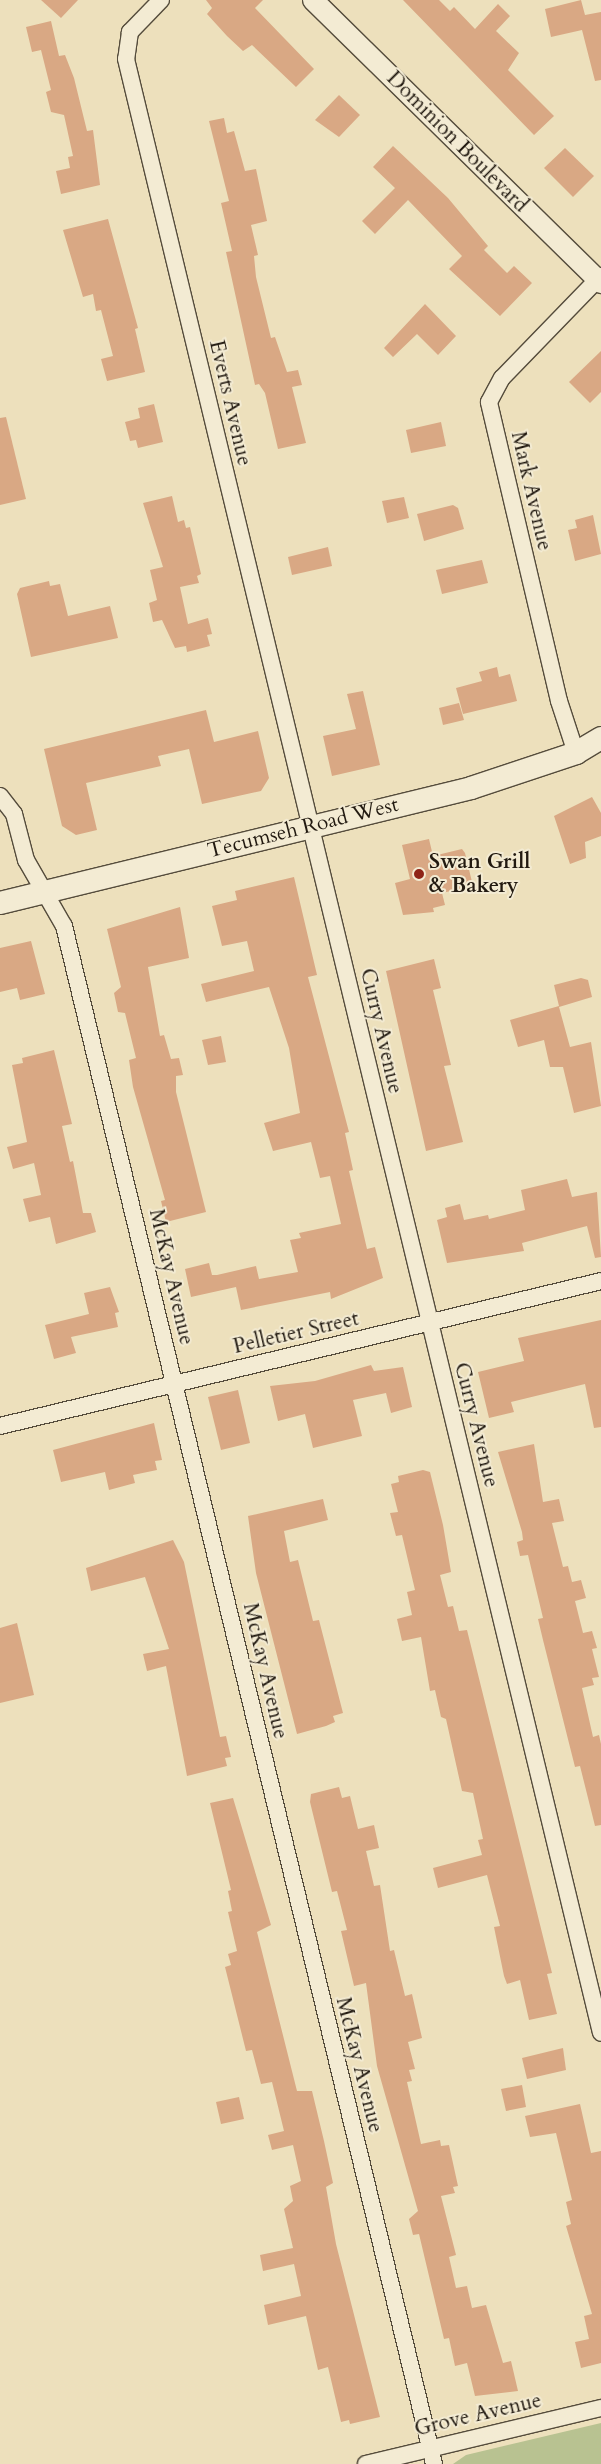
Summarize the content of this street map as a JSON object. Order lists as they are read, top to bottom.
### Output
{
  "streets": {
    "main road": ["Tecumseh Road West"],
    "street": [
      "Dominion Boulevard",
      "Everts Avenue",
      "Mark Avenue",
      "Curry Avenue",
      "McKay Avenue",
      "Pelletier Street",
      "Grove Avenue"
    ]
  },
  "crossings": [
    ["Dominion Boulevard", "Mark Avenue"],
    ["Everts Avenue", "Tecumseh Road West"],
    ["Everts Avenue", "Curry Avenue"],
    ["Mark Avenue", "Tecumseh Road West"],
    ["Tecumseh Road West", "Curry Avenue"],
    ["Tecumseh Road West", "McKay Avenue"],
    ["Curry Avenue", "Pelletier Street"],
    ["McKay Avenue", "Pelletier Street"],
    ["McKay Avenue", "Grove Avenue"]
  ],
  "places": ["Swan Grill & Bakery"]
}
